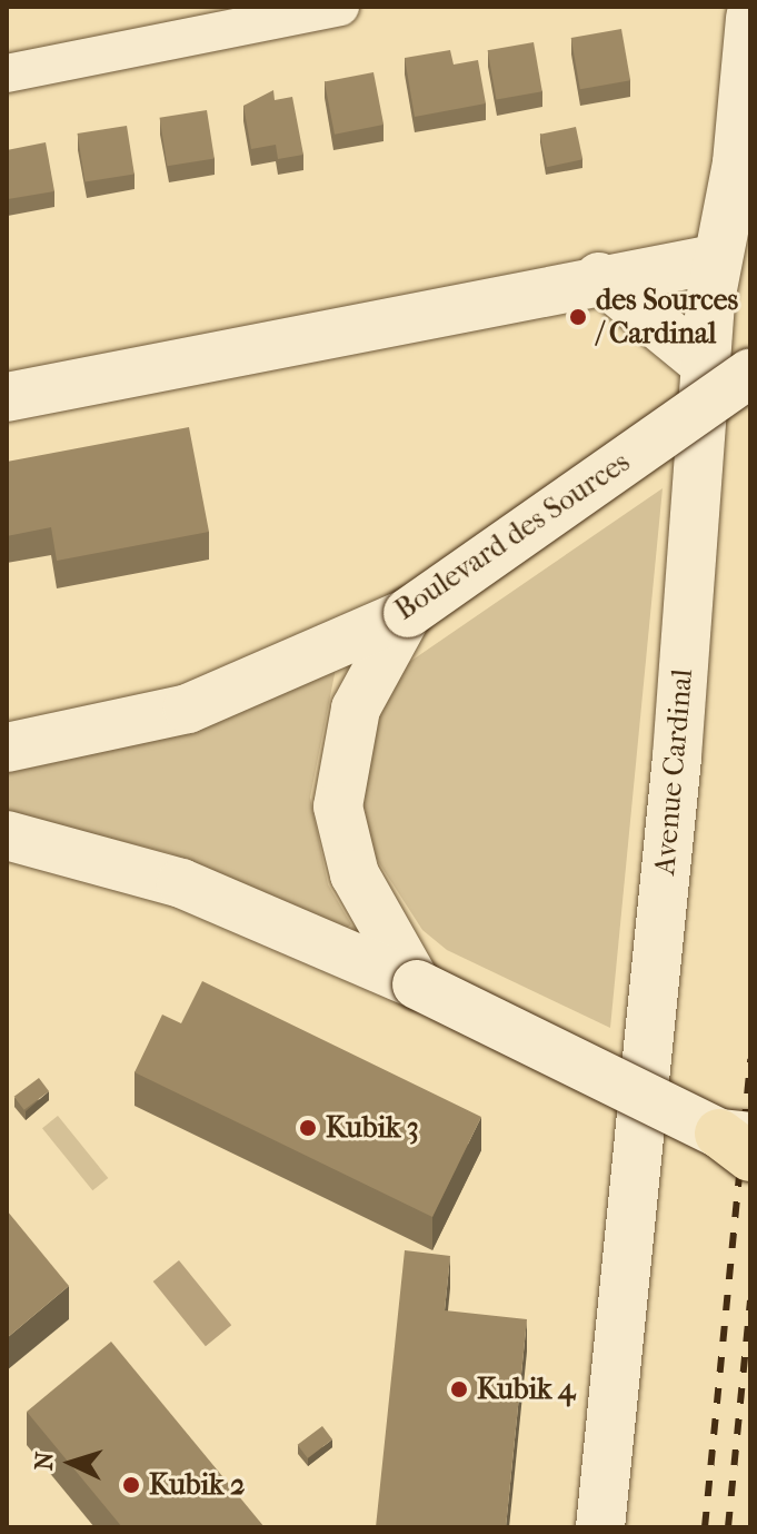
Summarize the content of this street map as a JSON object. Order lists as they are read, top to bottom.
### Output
{
  "streets": {
    "main road": ["Boulevard des Sources", "Avenue Cardinal"]
  },
  "crossings": [
    ["Boulevard des Sources", "Avenue Cardinal"]
  ],
  "places": [
    "des Sources / Cardinal",
    "Kubik 3",
    "Kubik 4",
    "Kubik 2"
  ],
  "north": "left"
}
